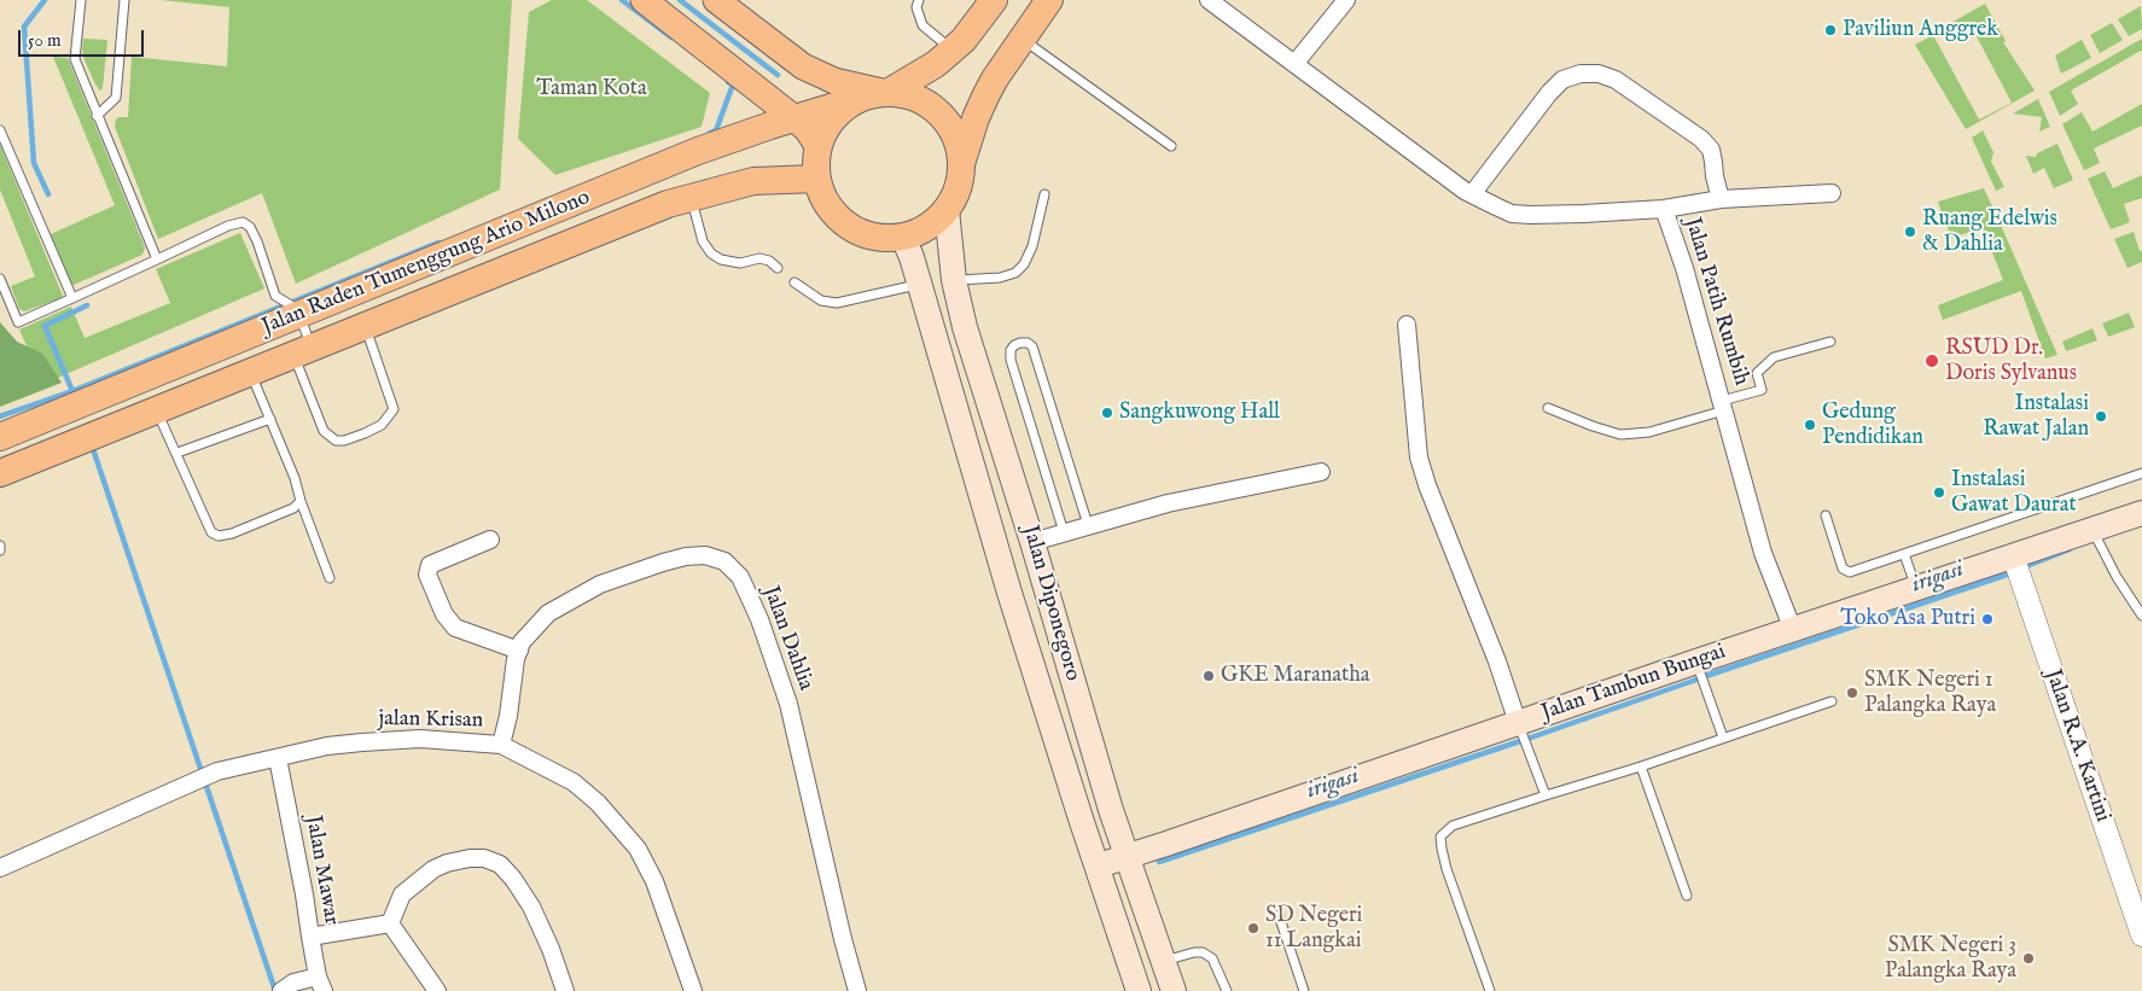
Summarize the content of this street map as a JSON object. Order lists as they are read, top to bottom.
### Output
{
  "streets": {
    "highway": ["Jalan Raden Tumenggung Ario Milono"],
    "main road": ["Jalan Diponegoro", "Jalan Tambun Bungai"],
    "street": [
      "Jalan Patih Rumbih",
      "Jalan Dahlia",
      "jalan Krisan",
      "Jalan R.A. Kartini",
      "Jalan Mawar"
    ]
  },
  "crossings": [
    ["Jalan Raden Tumenggung Ario Milono", "Jalan Diponegoro"],
    ["Jalan Patih Rumbih", "Jalan Tambun Bungai"],
    ["Jalan Diponegoro", "Jalan Tambun Bungai"],
    ["Jalan Dahlia", "jalan Krisan"],
    ["Jalan Tambun Bungai", "Jalan R.A. Kartini"],
    ["jalan Krisan", "Jalan Mawar"]
  ],
  "water": ["irigasi"],
  "parks": ["Taman Kota"],
  "places": [
    "Paviliun Anggrek",
    "Ruang Edelwis & Dahlia",
    "RSUD Dr. Doris Sylvanus",
    "Sangkuwong Hall",
    "Instalasi Rawat Jalan",
    "Gedung Pendidikan",
    "Instalasi Gawat Daurat",
    "Toko Asa Putri",
    "GKE Maranatha",
    "SMK Negeri 1 Palangka Raya",
    "SD Negeri 11 Langkai",
    "SMK Negeri 3 Palangka Raya"
  ],
  "scale_bar": "50 m"
}
